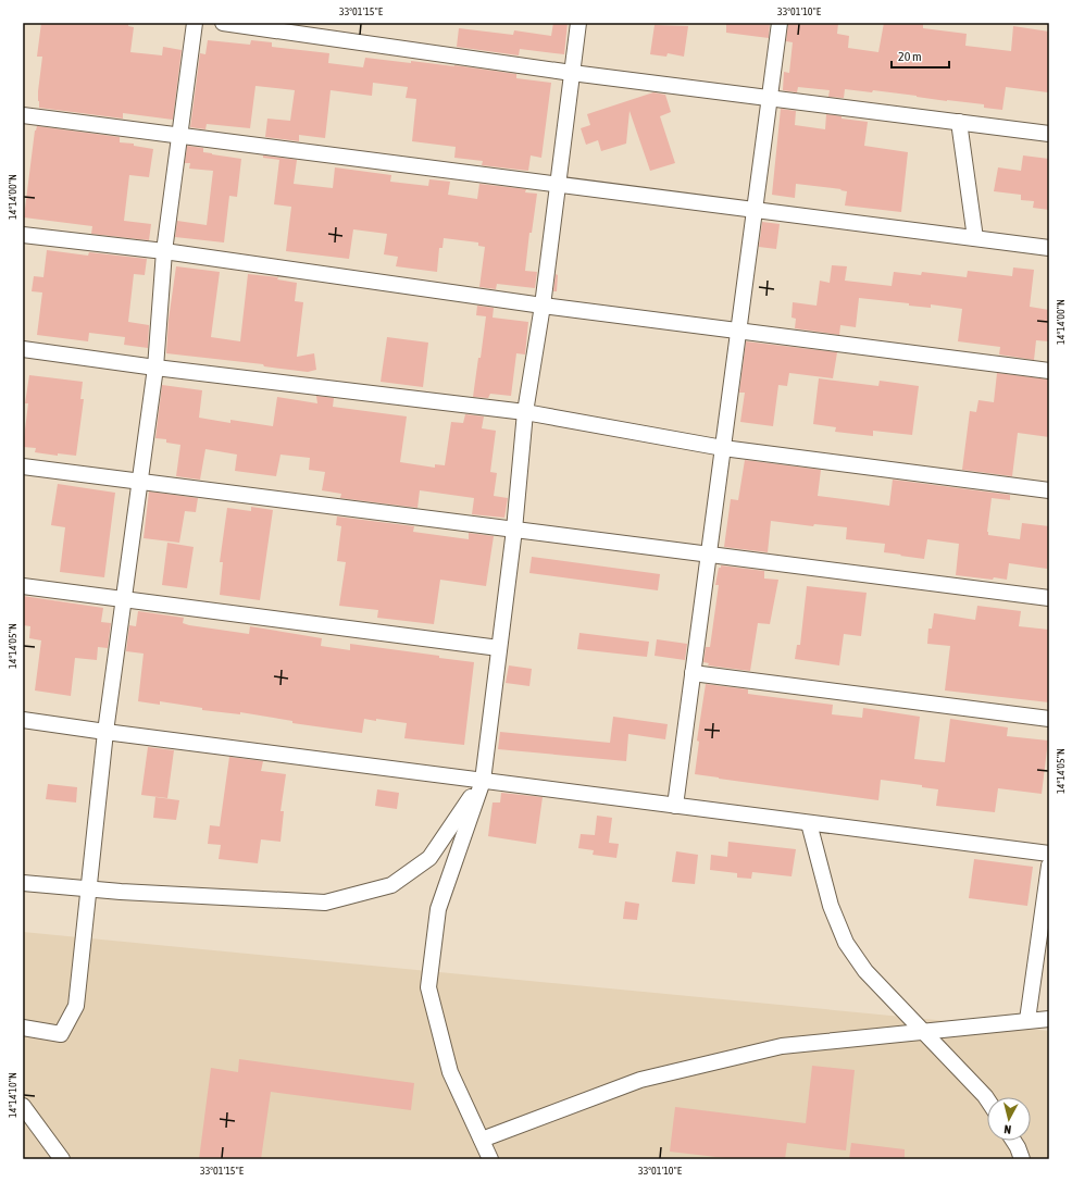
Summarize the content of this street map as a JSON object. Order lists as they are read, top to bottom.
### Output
{
  "scale_bar": "20 m",
  "north": "bottom",
  "coordinates": [
    "33°01'15\"E",
    "33°01'10\"E",
    "14°14'00\"N",
    "14°14'05\"N",
    "14°14'10\"N"
  ]
}
